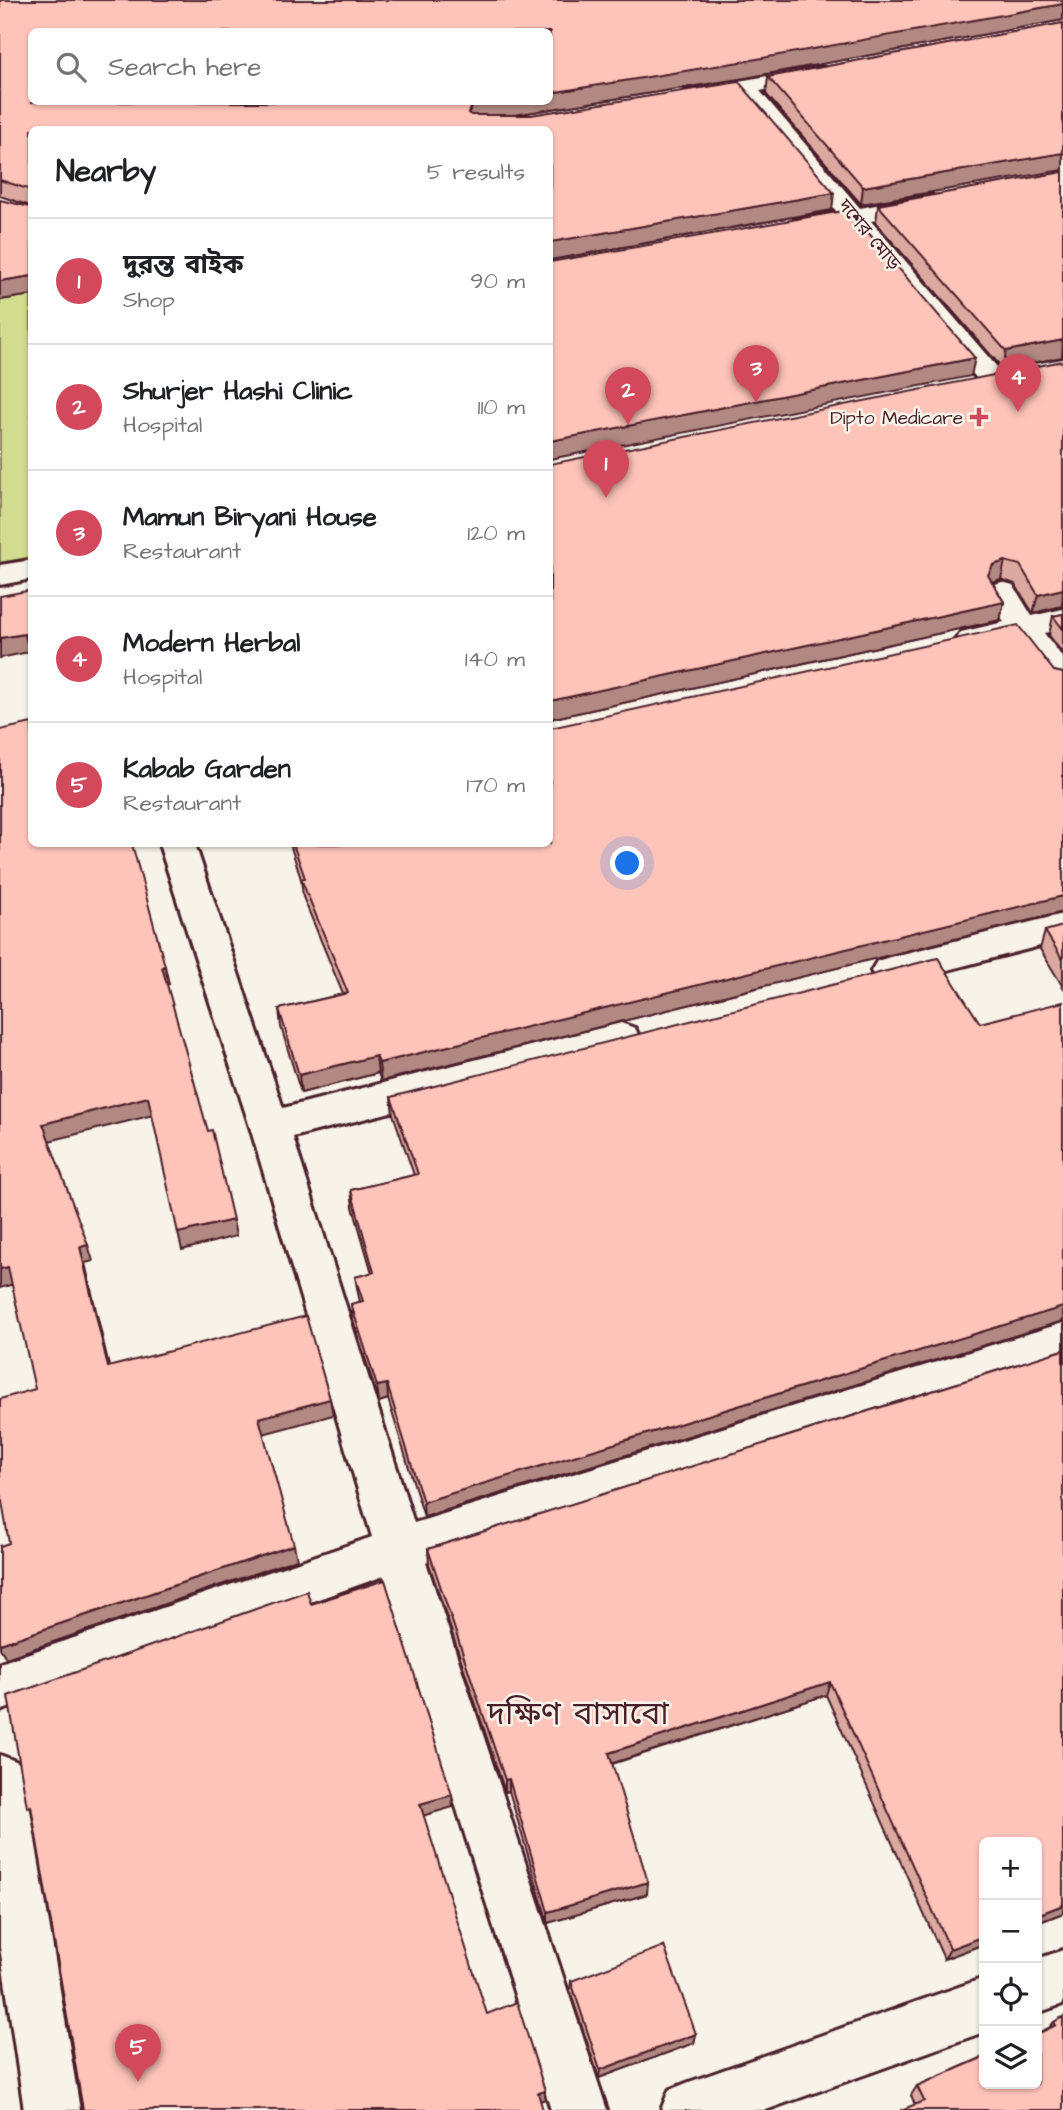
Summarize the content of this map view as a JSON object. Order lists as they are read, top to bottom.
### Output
{
  "streets": {
    "street": ["দশের মোড়"]
  },
  "districts": ["দক্ষিণ বাসাবো"],
  "places": {
    "health": ["Dipto Medicare"]
  },
  "page": {
    "search": "Search here",
    "heading": ["Nearby", "5 results"],
    "list": [
      {
        "mark": "1",
        "name": "দুরন্ত বাইক",
        "note": "Shop",
        "value": "90 m"
      },
      {
        "mark": "2",
        "name": "Shurjer Hashi Clinic",
        "note": "Hospital",
        "value": "110 m"
      },
      {
        "mark": "3",
        "name": "Mamun Biryani House",
        "note": "Restaurant",
        "value": "120 m"
      },
      {
        "mark": "4",
        "name": "Modern Herbal",
        "note": "Hospital",
        "value": "140 m"
      },
      {
        "mark": "5",
        "name": "Kabab Garden",
        "note": "Restaurant",
        "value": "170 m"
      }
    ],
    "pins": [
      "3",
      "4",
      "2",
      "1",
      "5"
    ],
    "map_buttons": ["+", "−"]
  }
}
